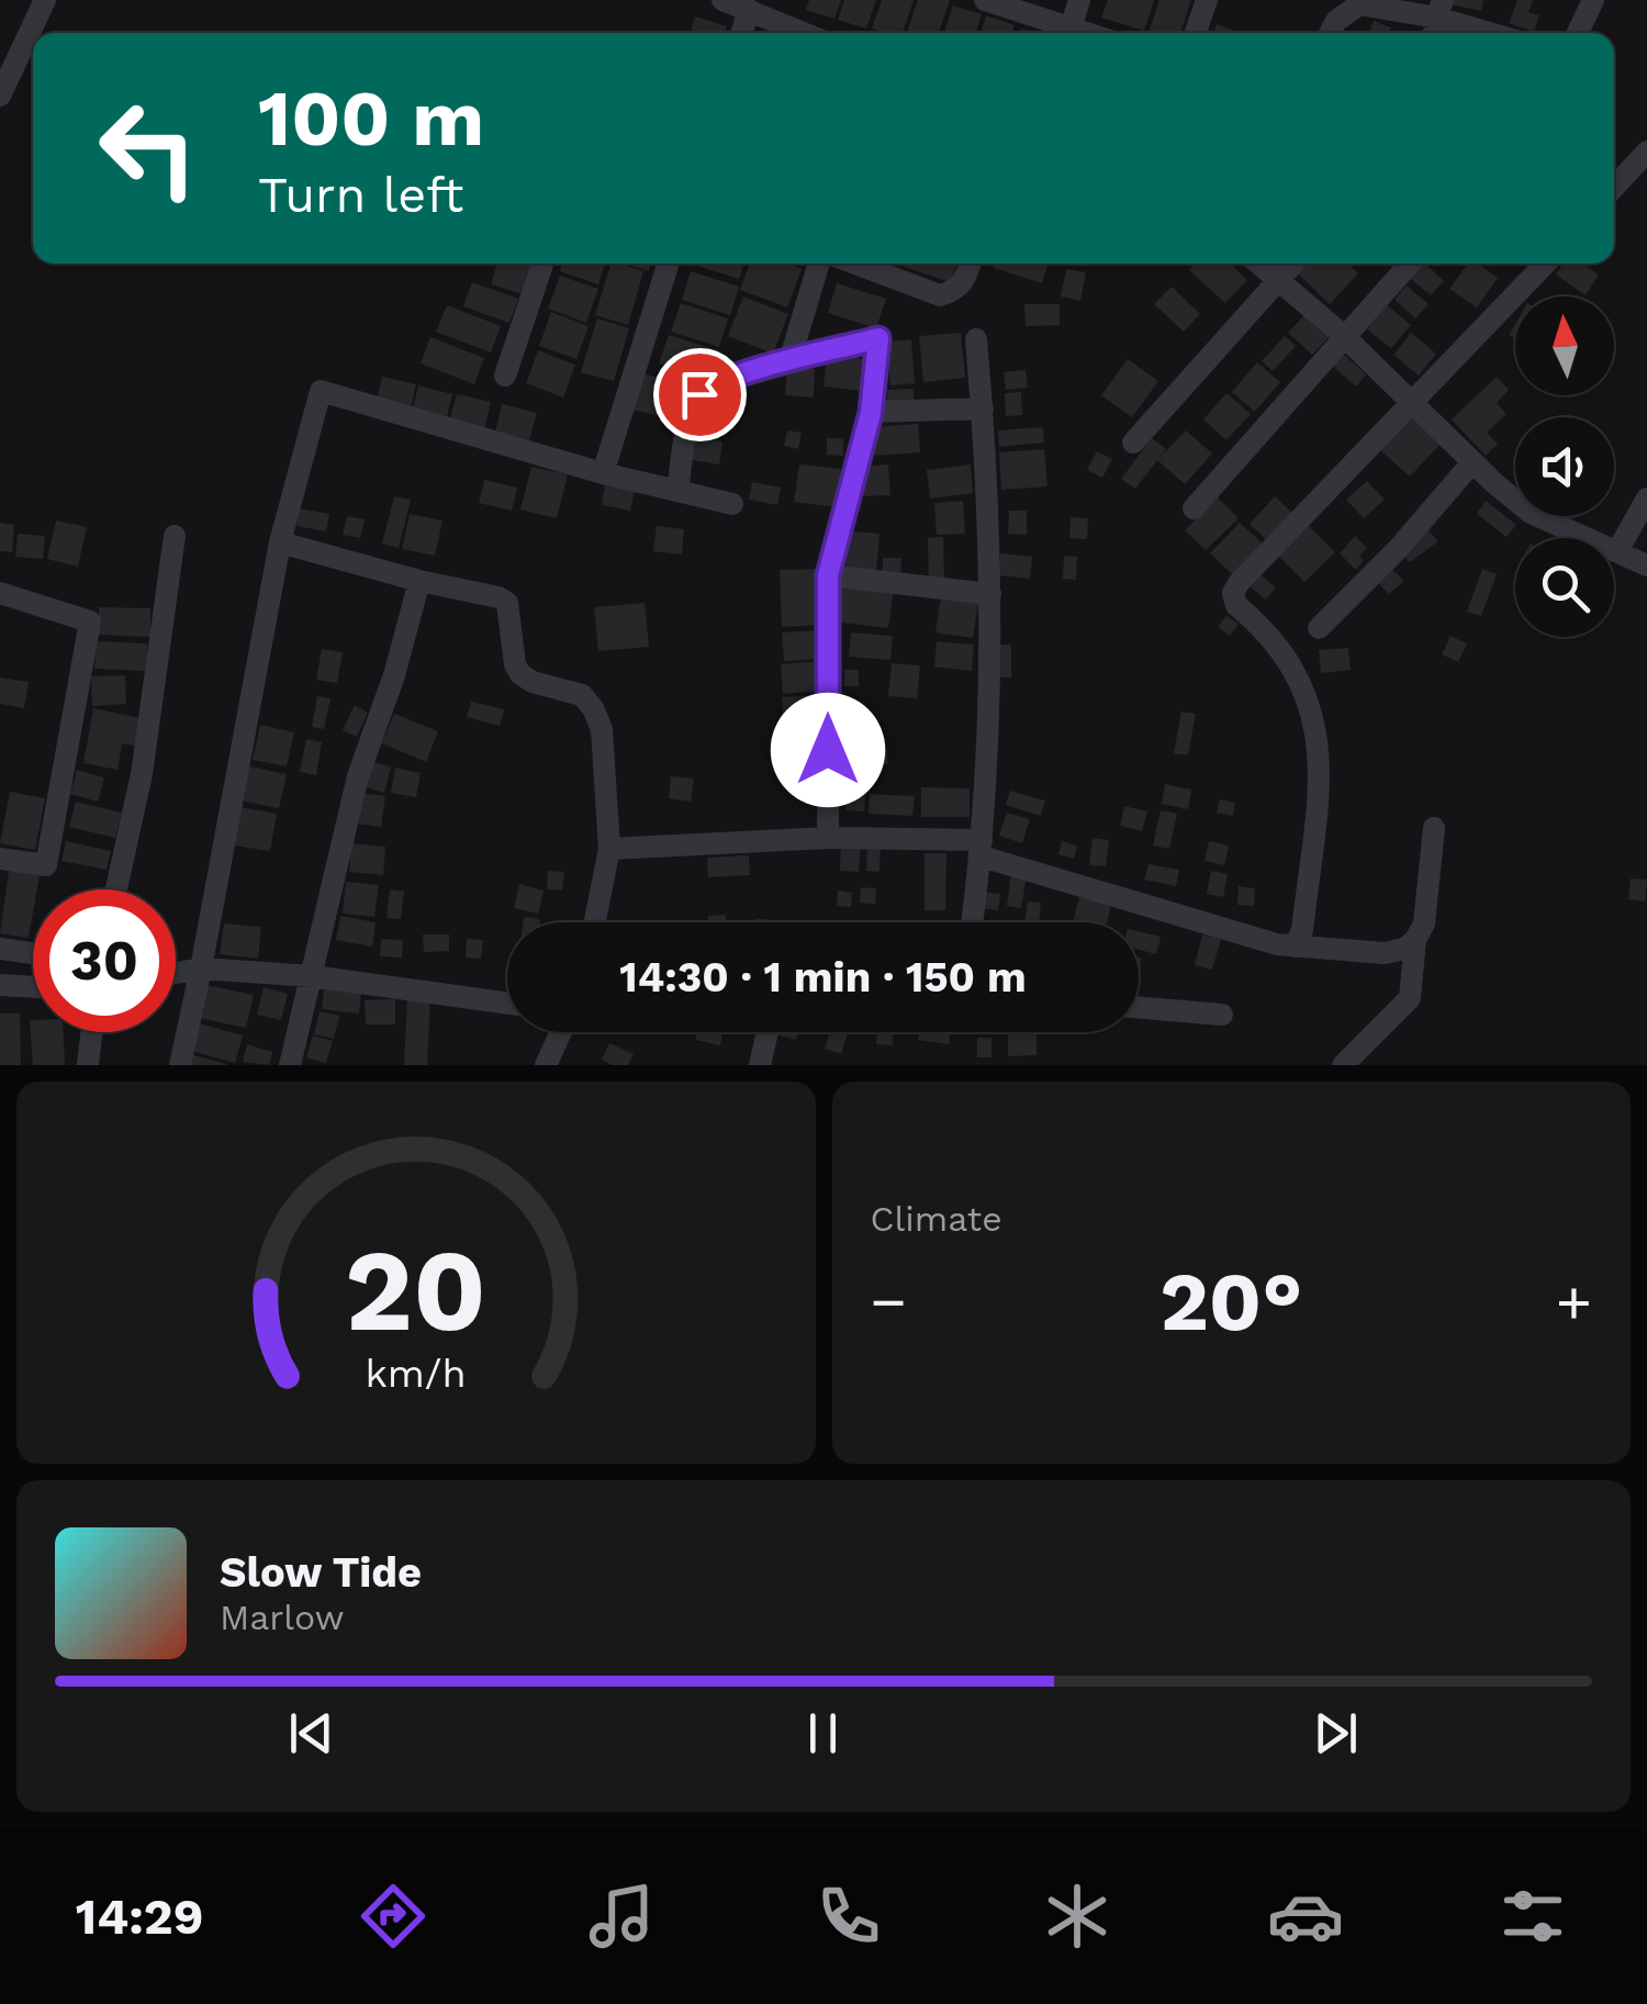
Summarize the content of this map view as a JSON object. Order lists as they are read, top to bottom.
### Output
{
  "north": "top",
  "page": {
    "turn": ["100 m", "Turn left"],
    "limit": "30",
    "trip": "14:30 · 1 min · 150 m",
    "tile": "Climate",
    "heat": ["−", "20°", "+"],
    "song": ["Slow Tide", "Marlow"],
    "tabs": "14:29",
    "gauge": ["20", "km/h"]
  }
}
